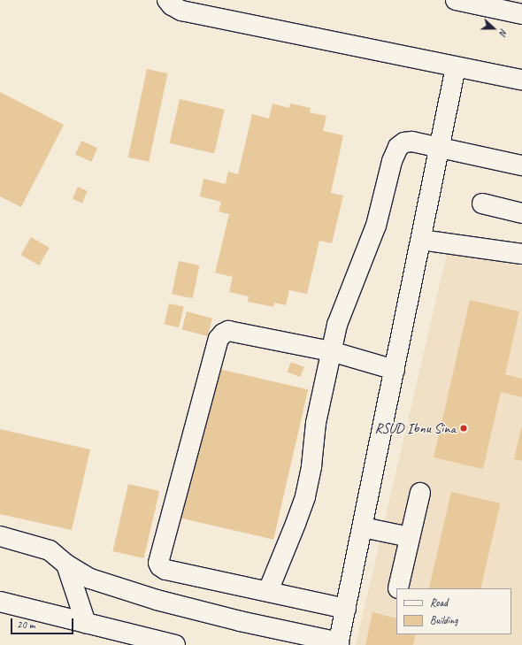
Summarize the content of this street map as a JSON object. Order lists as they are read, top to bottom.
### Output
{
  "places": ["RSUD Ibnu Sina"],
  "legend": ["Road", "Building"],
  "scale_bar": "20 m",
  "north": "right"
}
